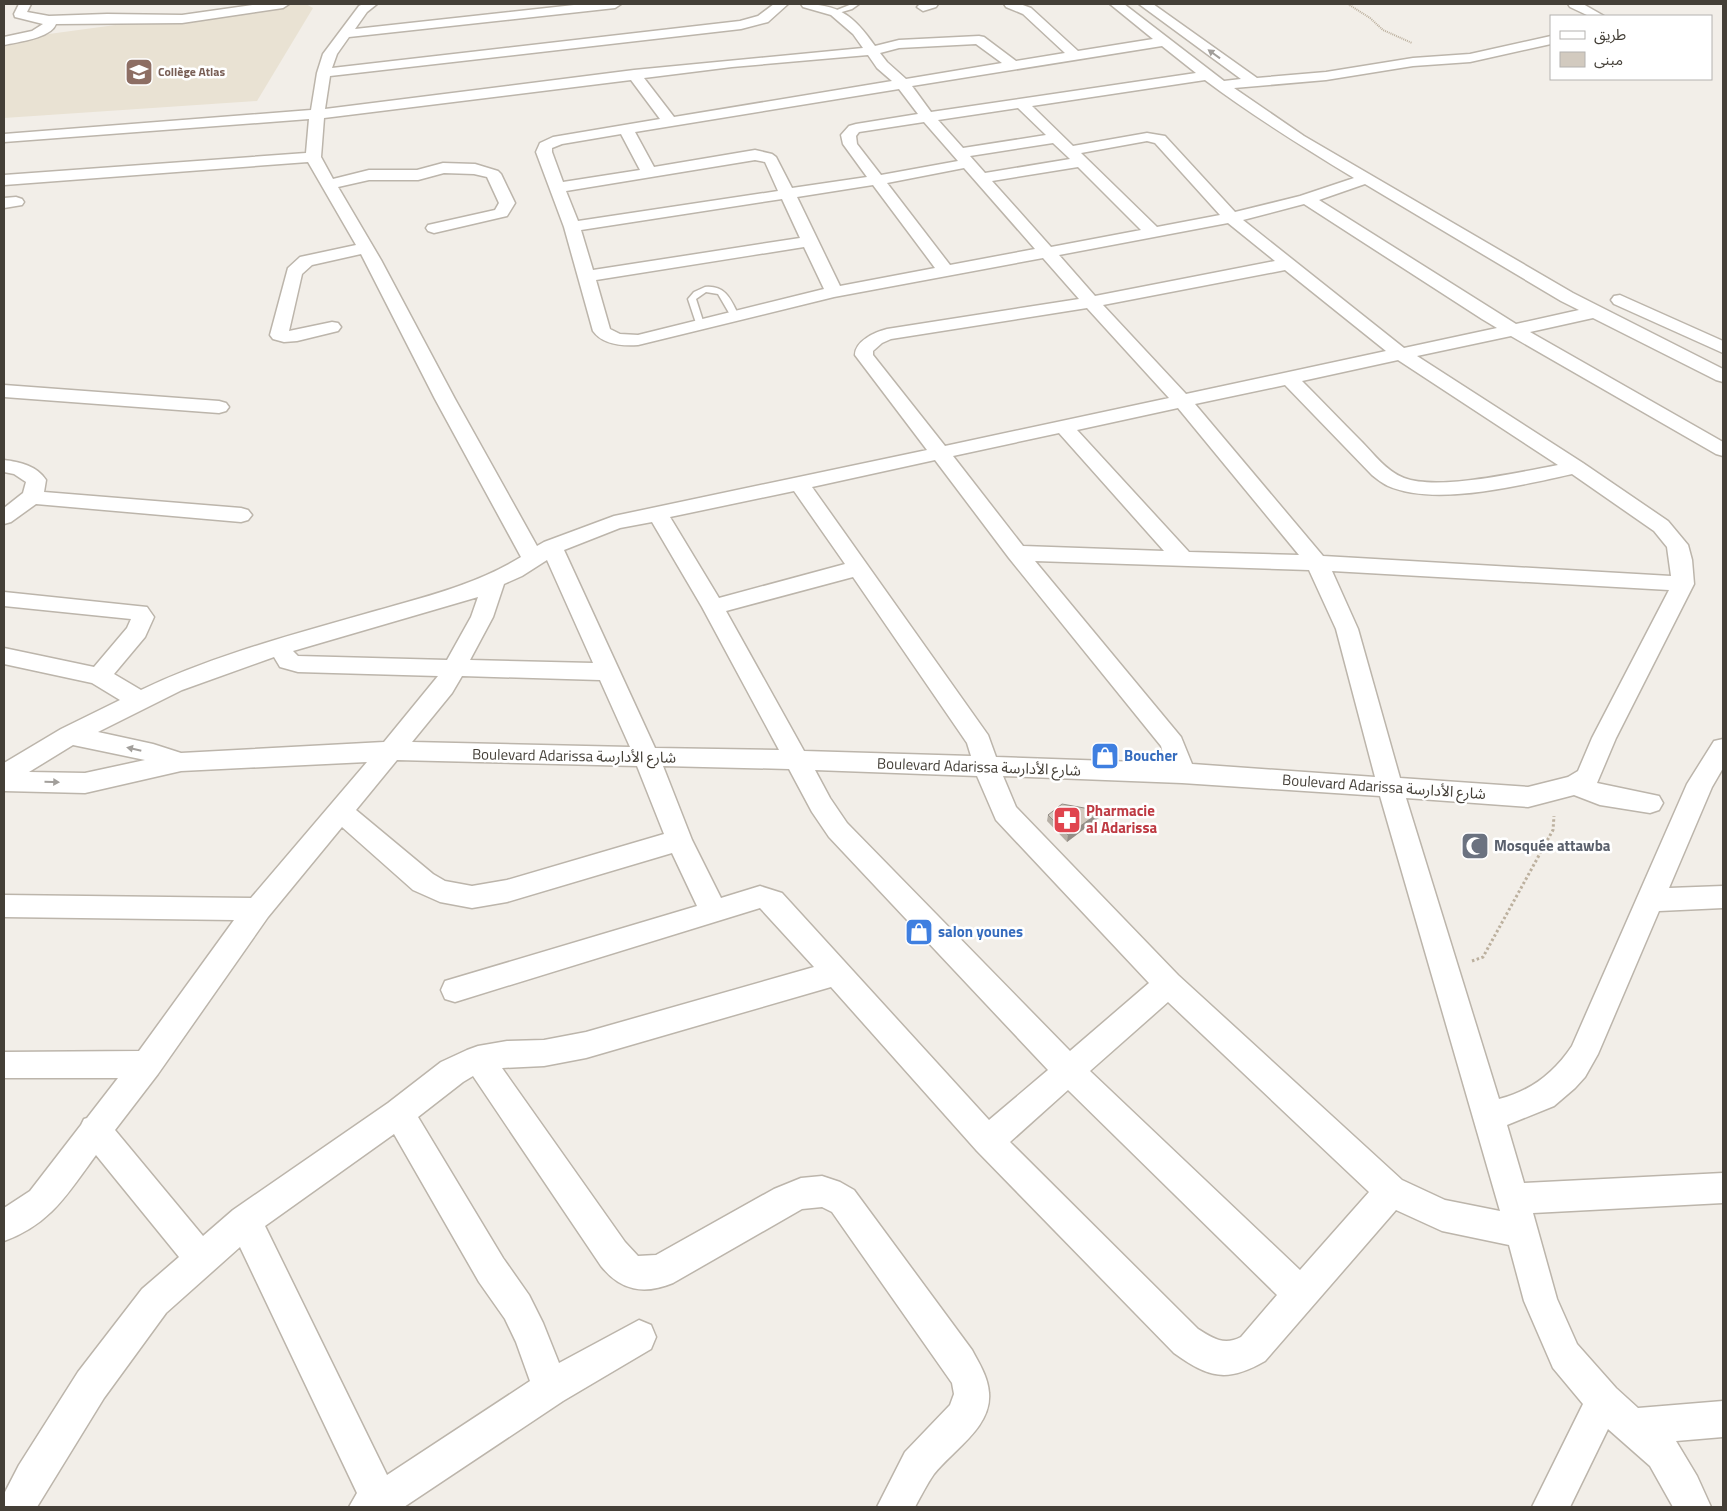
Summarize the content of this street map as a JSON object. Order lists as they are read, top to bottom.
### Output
{
  "streets": {
    "street": ["Boulevard Adarissa شارع الأدارسة"]
  },
  "places": {
    "school or university": ["Collège Atlas"],
    "shop": ["Boucher", "salon younes"],
    "pharmacy": ["Pharmacie al Adarissa"],
    "mosque": ["Mosquée attawba"]
  },
  "legend": ["طريق", "مبنى"]
}
